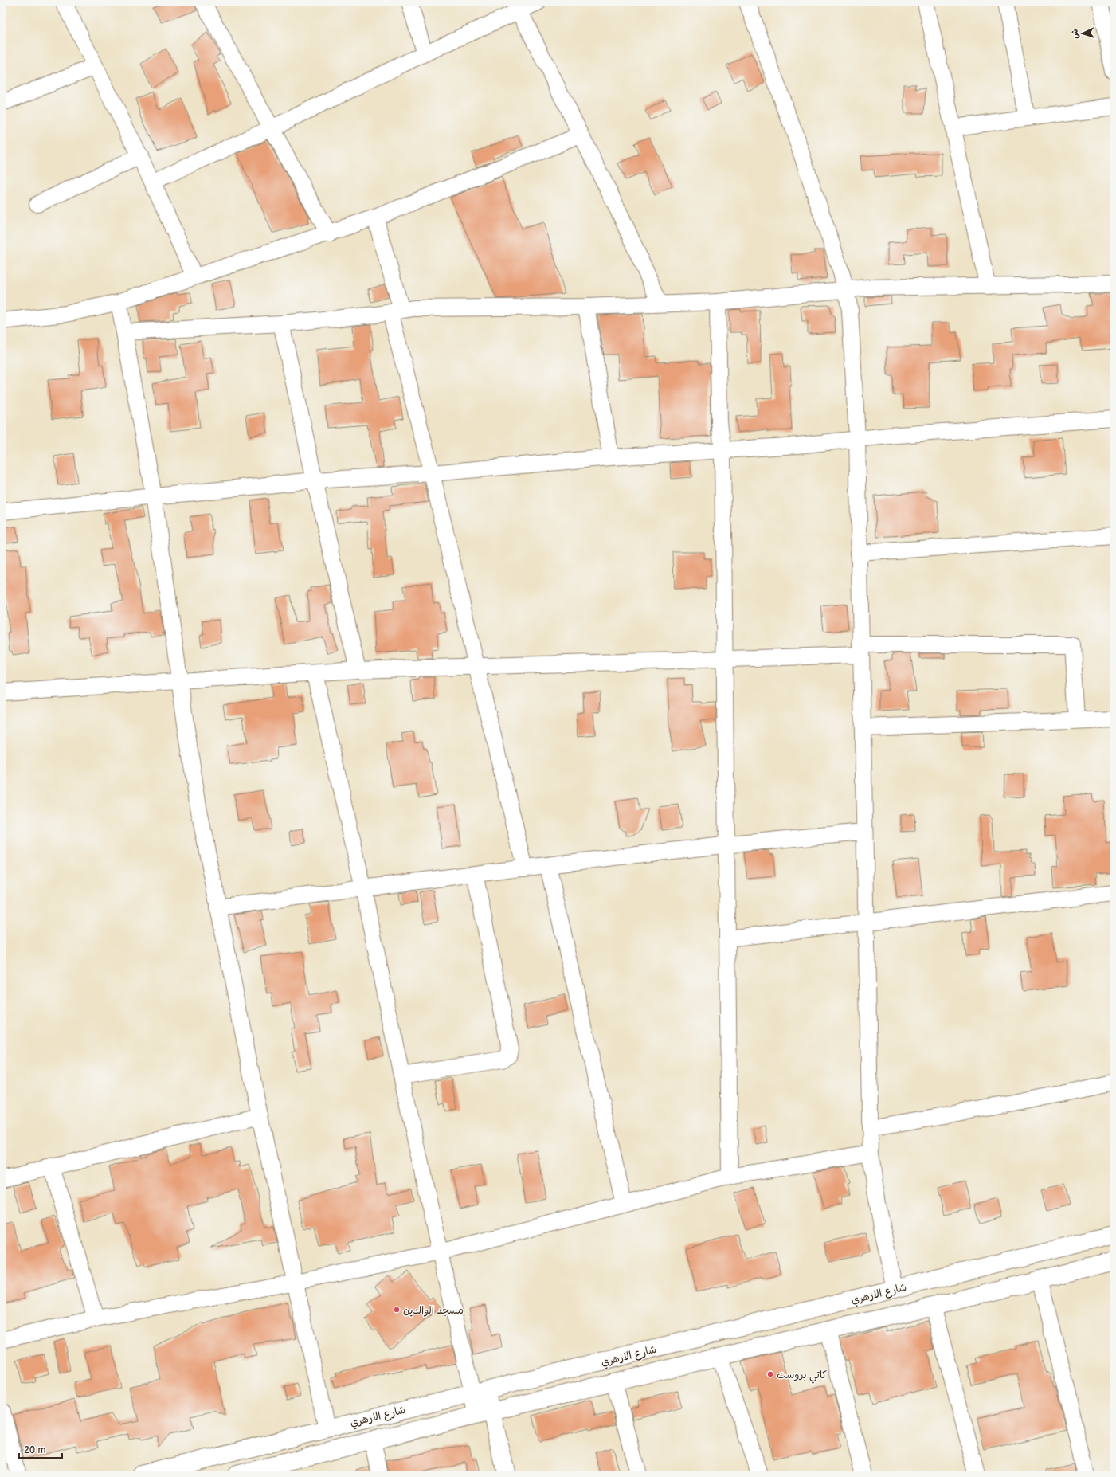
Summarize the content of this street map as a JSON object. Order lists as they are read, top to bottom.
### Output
{
  "streets": {
    "street": ["شارع الازهري"]
  },
  "places": ["مسجد الوالدين", "كاتي بروست"],
  "scale_bar": "20 m",
  "north": "left"
}
